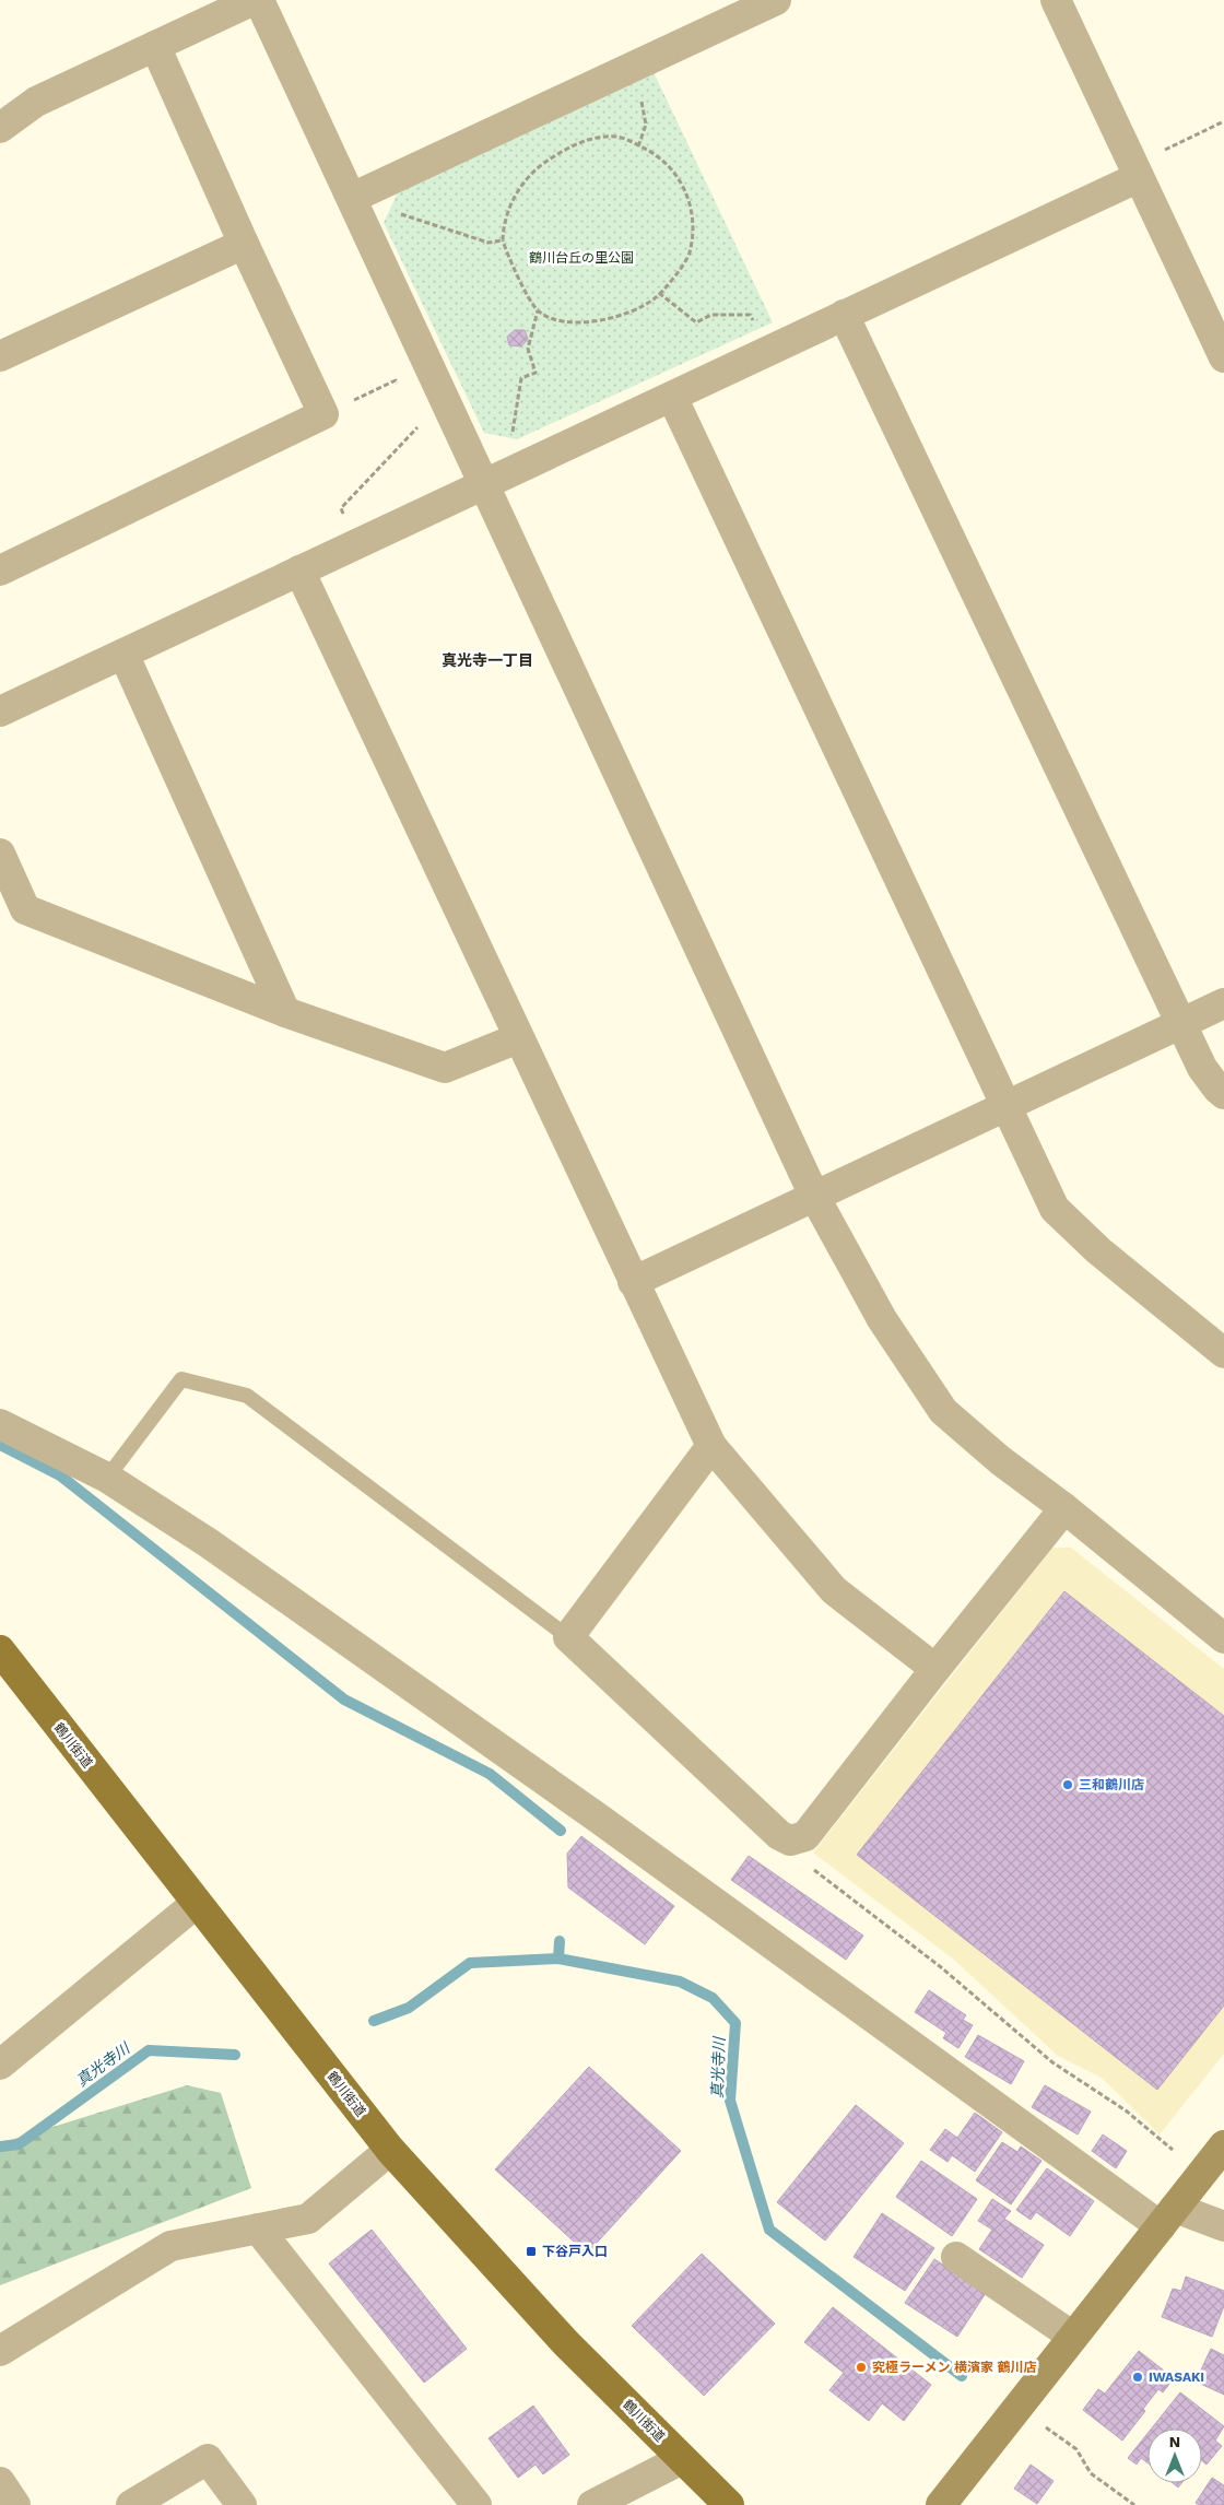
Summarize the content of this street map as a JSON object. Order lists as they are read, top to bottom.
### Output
{
  "streets": {
    "main road": ["鶴川街道"]
  },
  "districts": ["真光寺一丁目"],
  "water": ["真光寺川"],
  "parks": ["鶴川台丘の里公園"],
  "places": {
    "other": ["三和鶴川店", "究極ラーメン 横濱家 鶴川店", "IWASAKI"],
    "transit": ["下谷戸入口"]
  },
  "north": "top"
}
